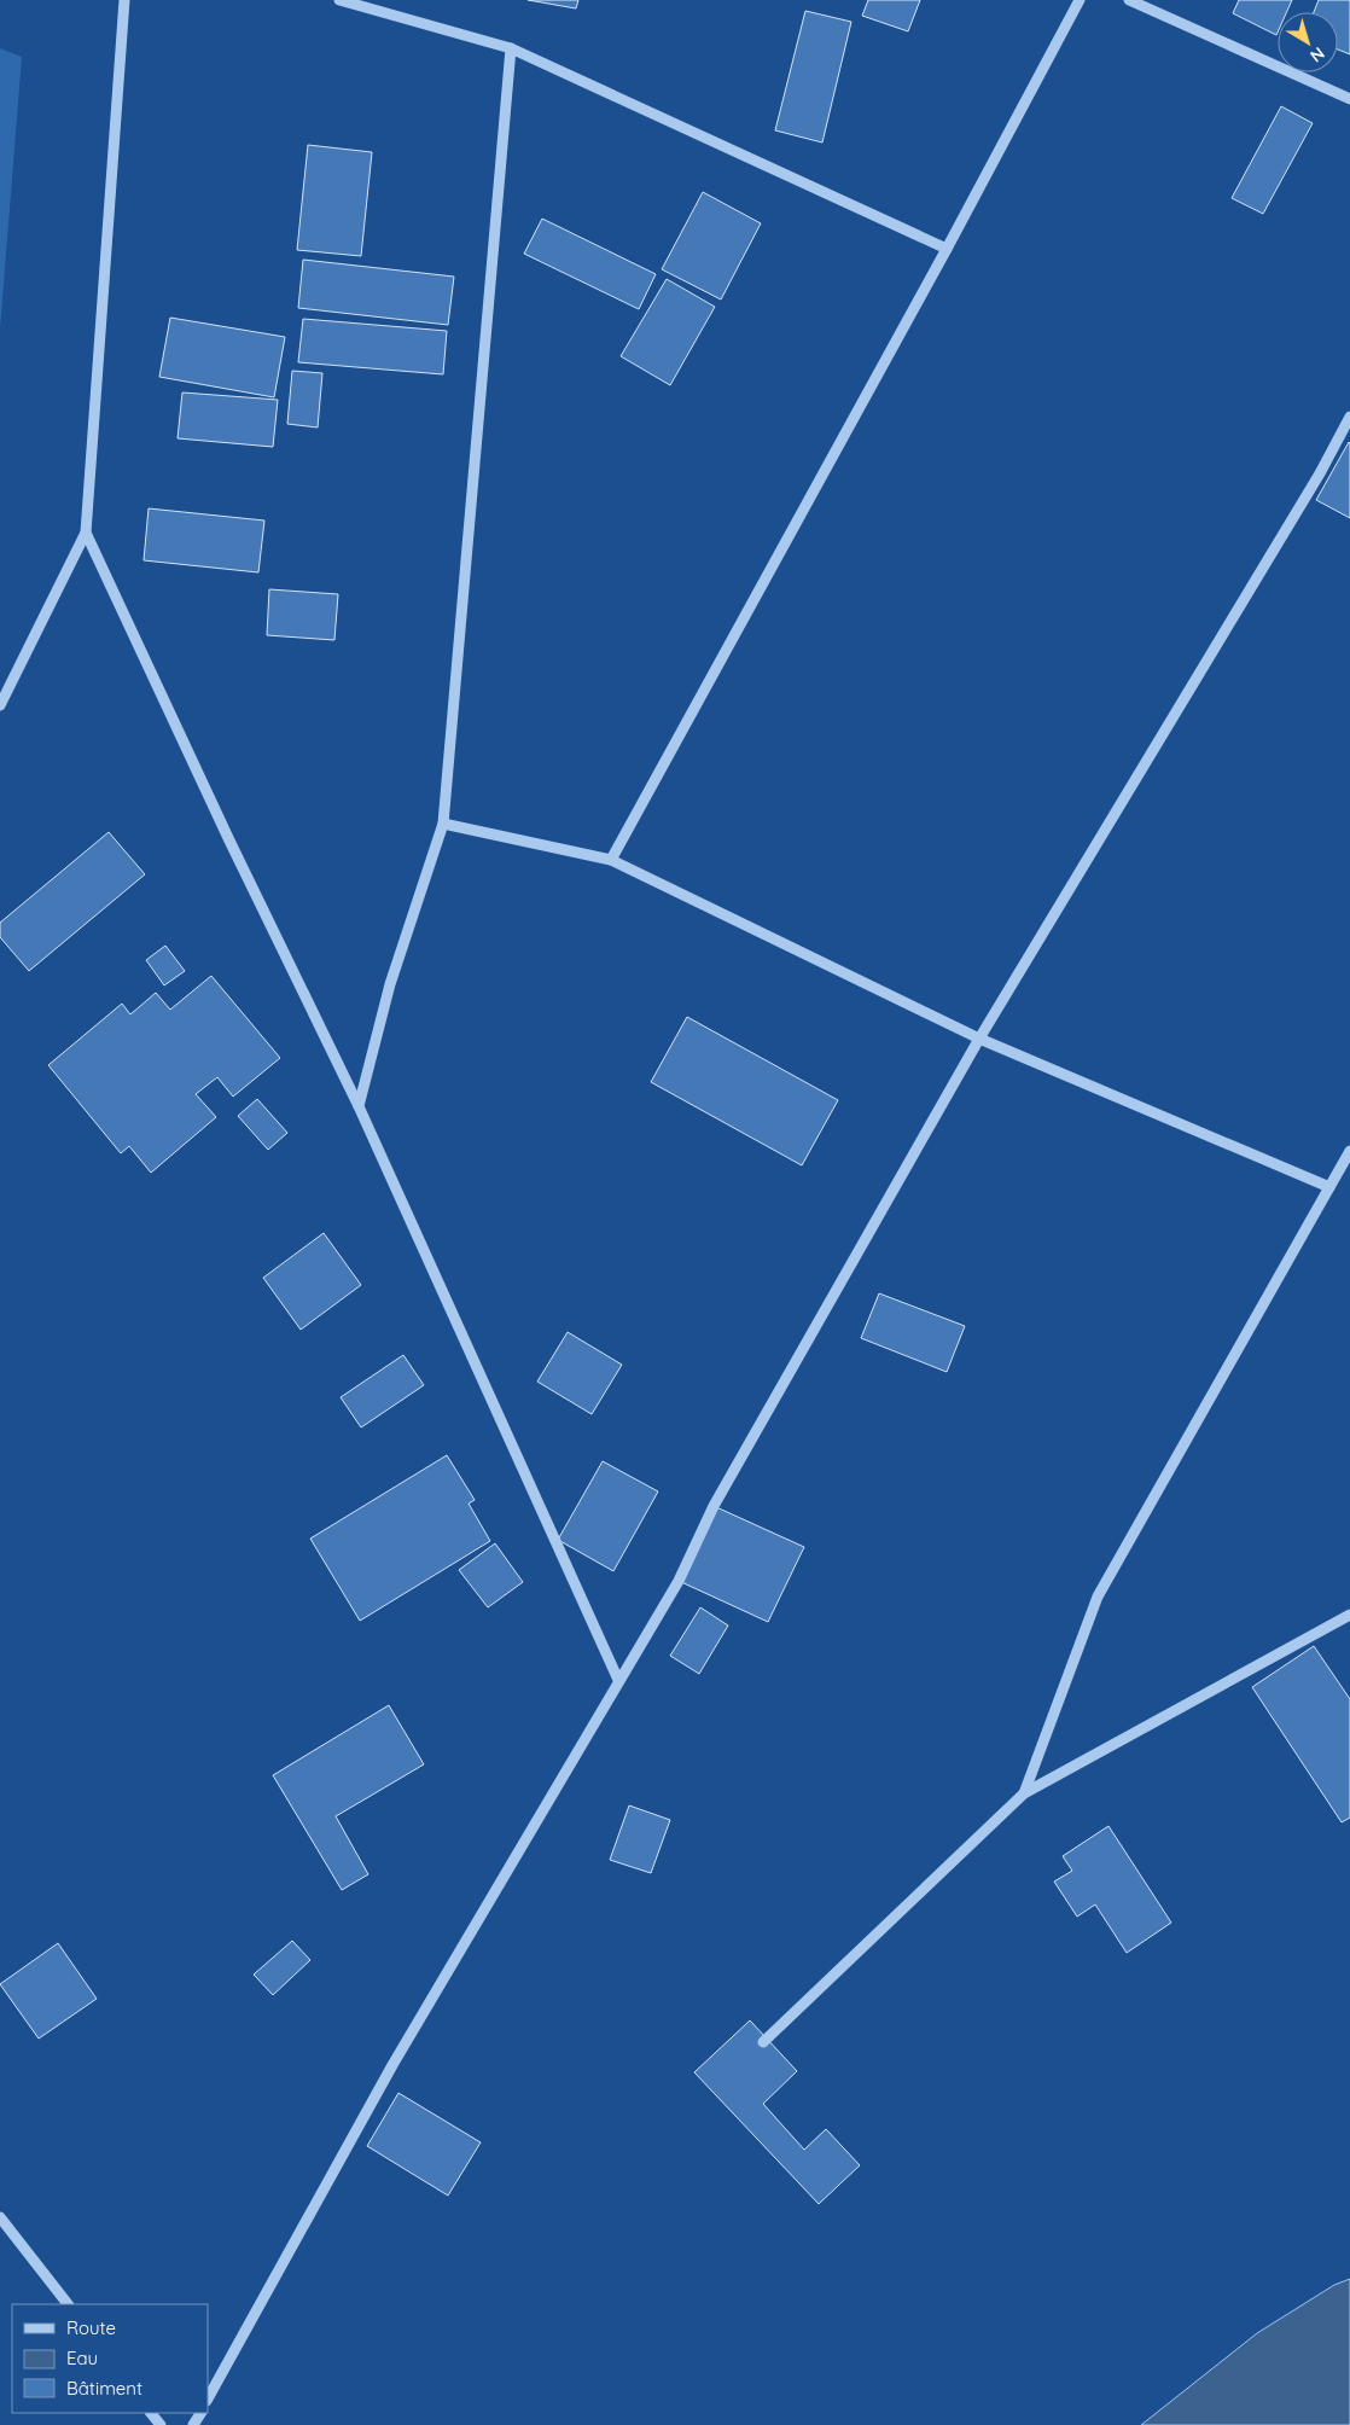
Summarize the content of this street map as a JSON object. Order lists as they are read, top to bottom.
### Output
{
  "legend": ["Route", "Eau", "Bâtiment"],
  "north": "bottom right"
}
